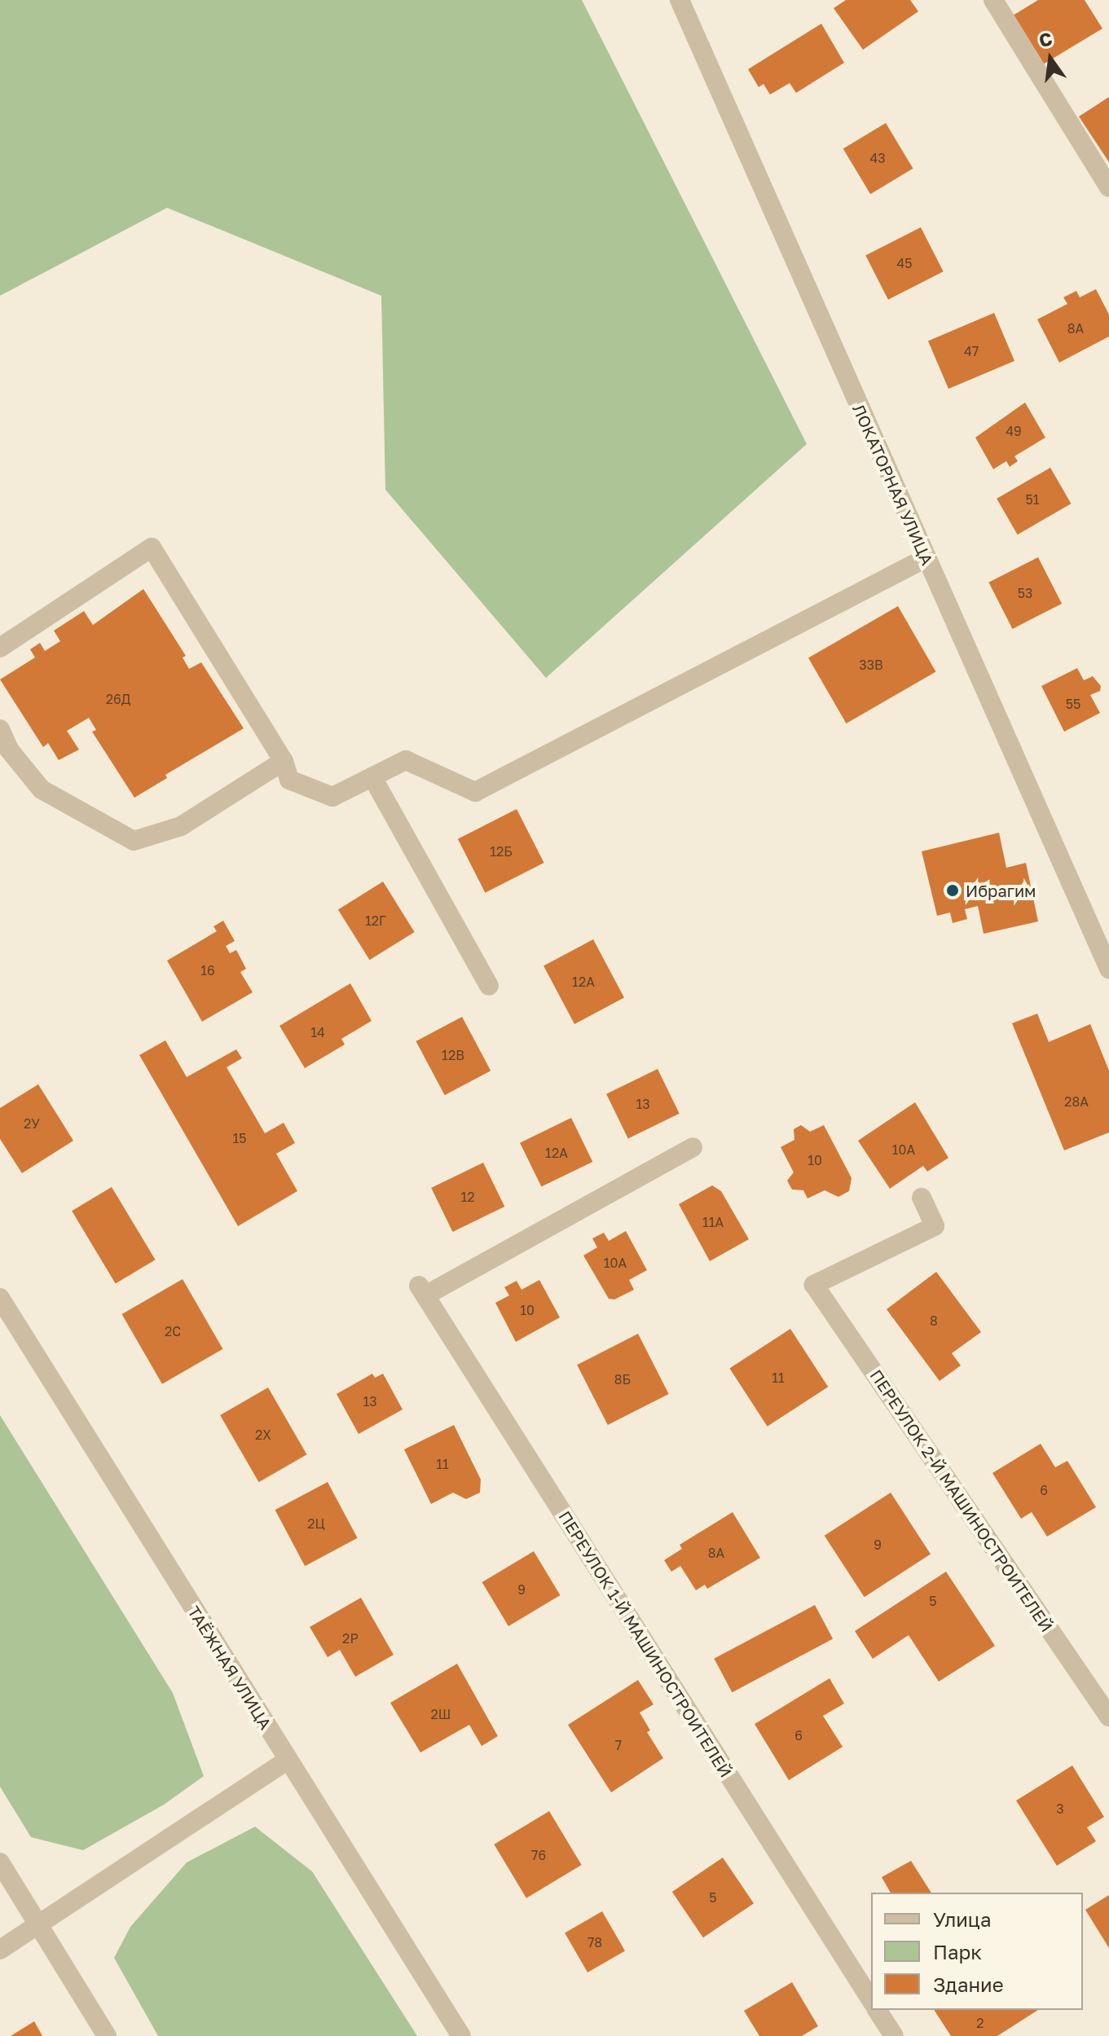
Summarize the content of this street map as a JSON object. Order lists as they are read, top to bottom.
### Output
{
  "streets": {
    "street": [
      "ЛОКАТОРНАЯ УЛИЦА",
      "ПЕРЕУЛОК 2-Й МАШИНОСТРОИТЕЛЕЙ",
      "ПЕРЕУЛОК 1-Й МАШИНОСТРОИТЕЛЕЙ",
      "ТАЁЖНАЯ УЛИЦА"
    ]
  },
  "places": ["Ибрагим"],
  "house_numbers": [
    "43",
    "45",
    "8А",
    "47",
    "49",
    "51",
    "53",
    "33В",
    "26Д",
    "55",
    "12Б",
    "12Г",
    "16",
    "12А",
    "14",
    "12В",
    "28А",
    "13",
    "2У",
    "15",
    "10А",
    "12А",
    "10",
    "12",
    "11А",
    "10А",
    "10",
    "8",
    "2С",
    "11",
    "8Б",
    "13",
    "2Х",
    "11",
    "6",
    "2Ц",
    "9",
    "8А",
    "9",
    "5",
    "2Р",
    "2Ш",
    "6",
    "7",
    "3",
    "76",
    "5",
    "78",
    "2"
  ],
  "legend": ["Улица", "Парк", "Здание"],
  "north": "top"
}
